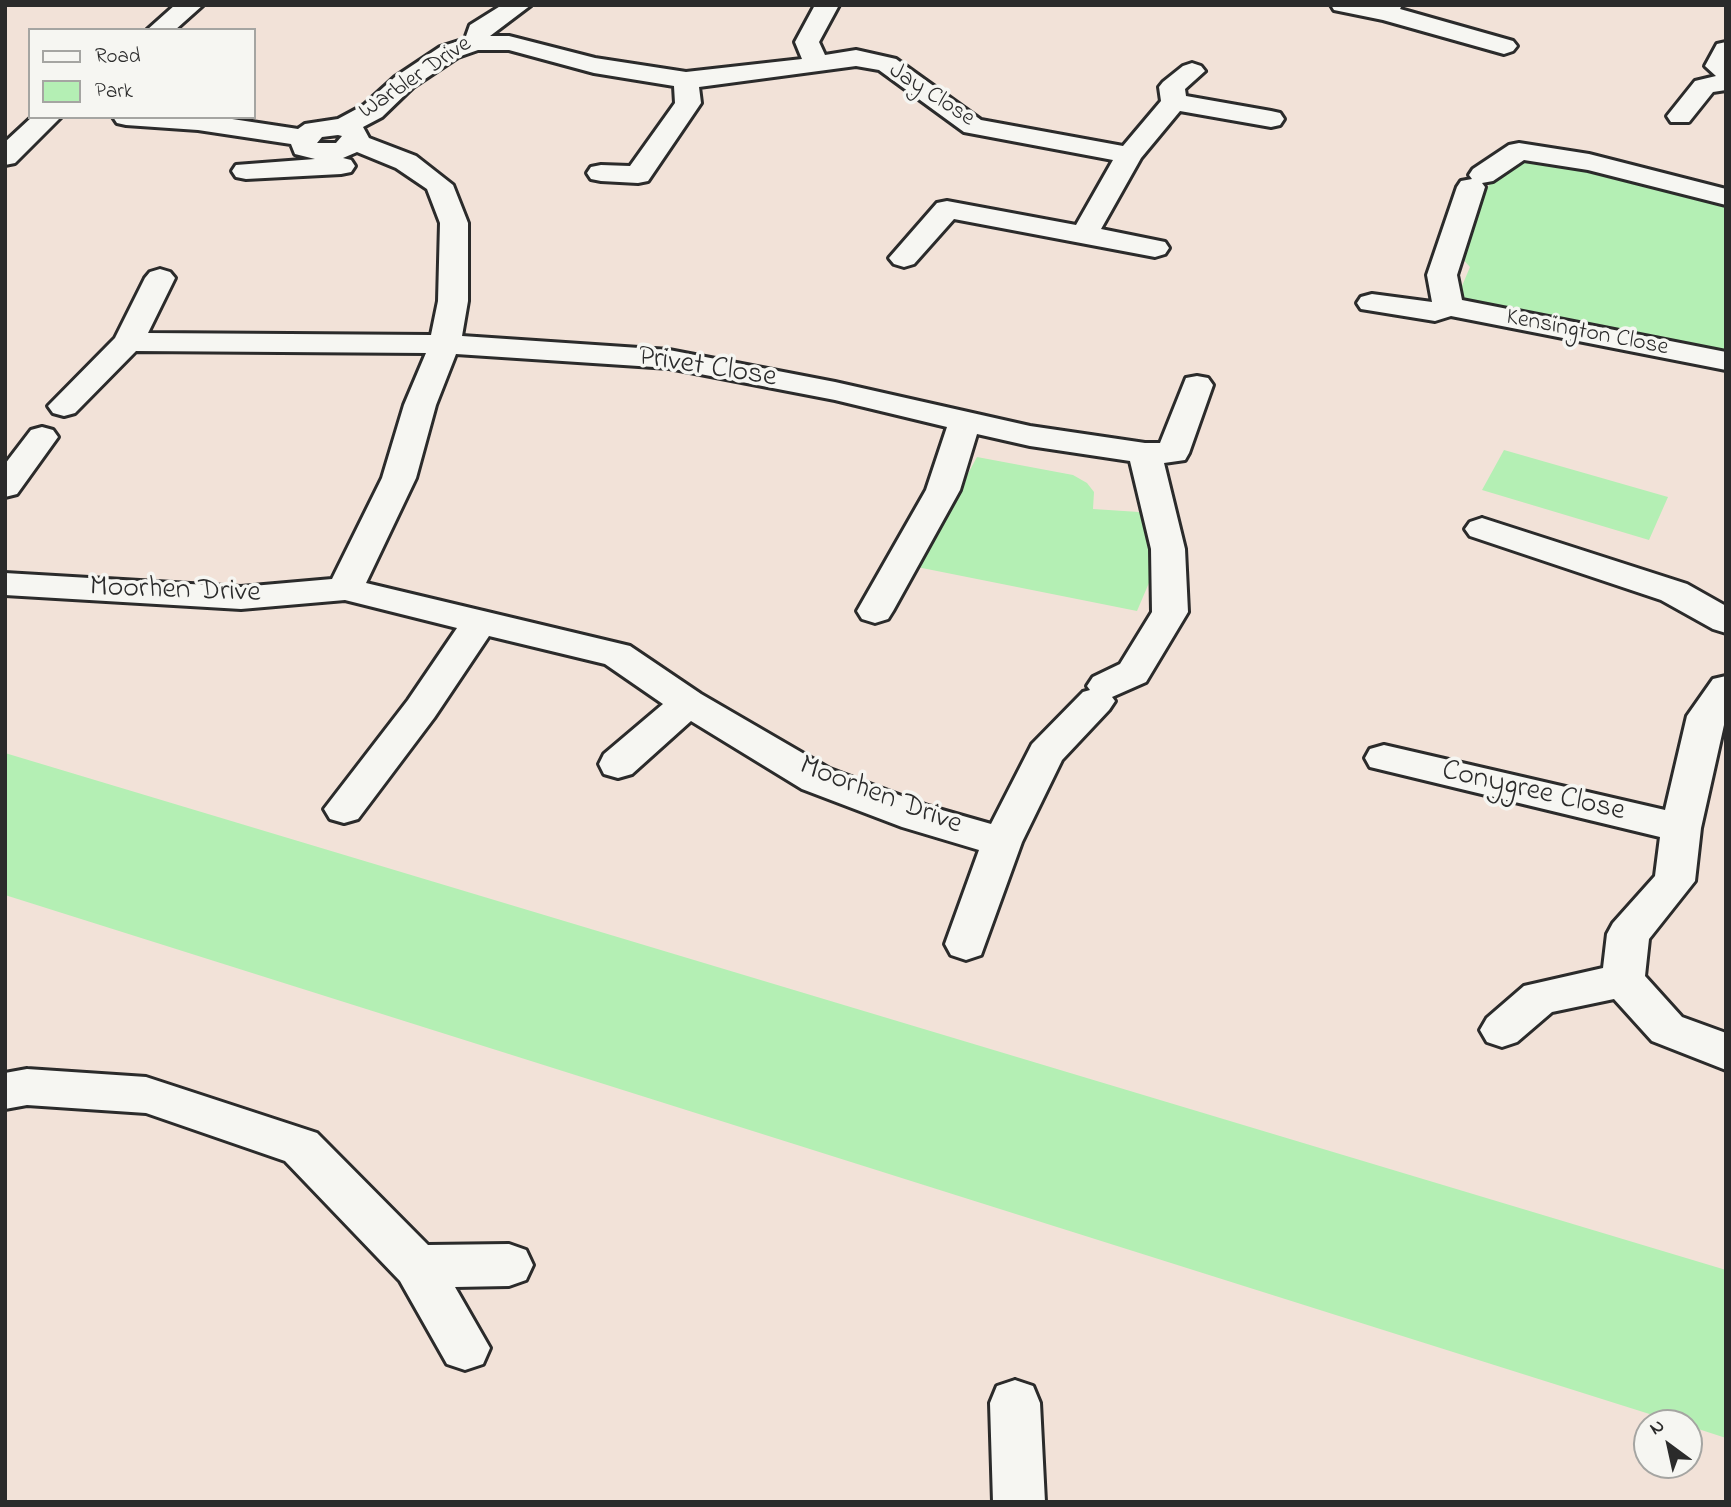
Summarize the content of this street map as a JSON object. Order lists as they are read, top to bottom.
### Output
{
  "streets": {
    "street": [
      "Warbler Drive",
      "Jay Close",
      "Kensington Close",
      "Privet Close",
      "Moorhen Drive",
      "Conygree Close"
    ]
  },
  "crossings": [
    ["Warbler Drive", "Jay Close"],
    ["Privet Close", "Moorhen Drive"]
  ],
  "legend": ["Road", "Park"],
  "north": "top left"
}
